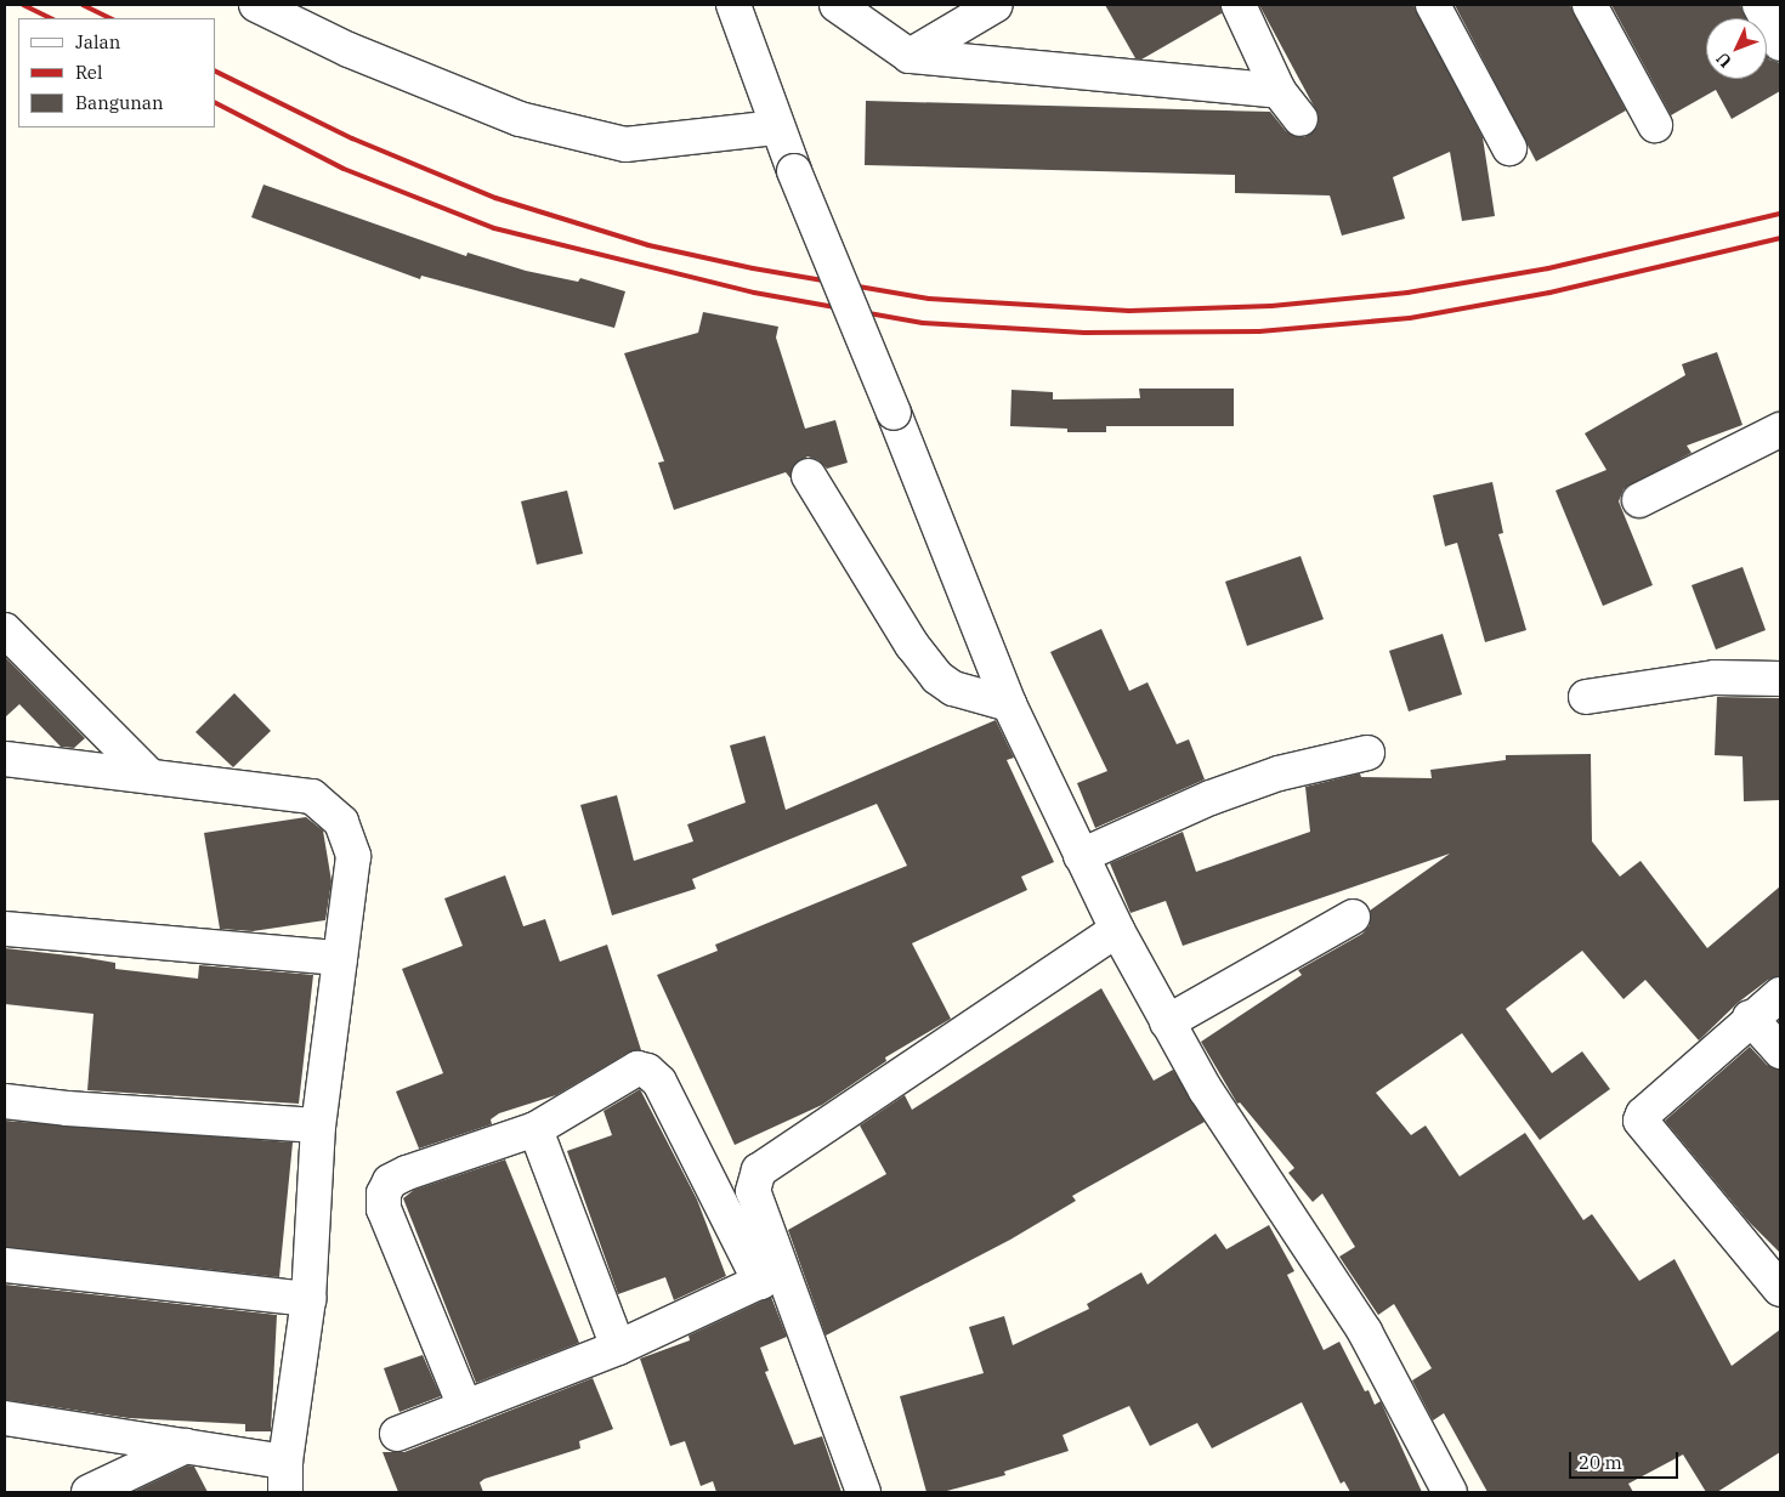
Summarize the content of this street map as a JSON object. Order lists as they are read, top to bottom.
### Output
{
  "legend": ["Jalan", "Rel", "Bangunan"],
  "scale_bar": "20 m",
  "north": "bottom left"
}
